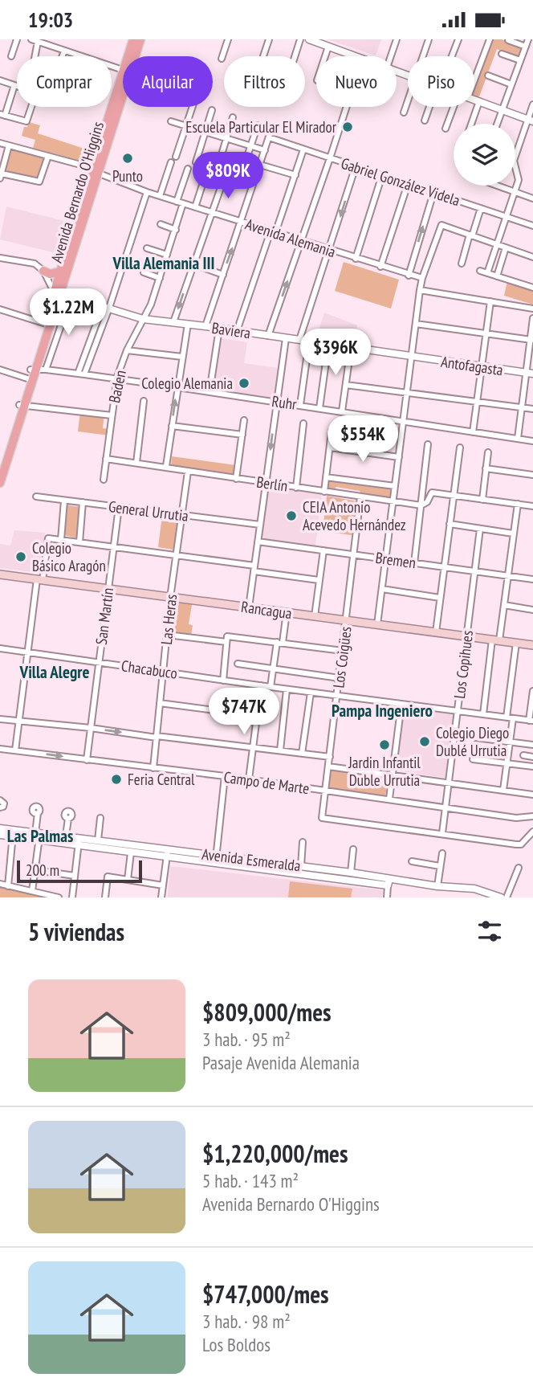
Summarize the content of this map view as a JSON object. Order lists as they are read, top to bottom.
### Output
{
  "streets": {
    "main road": ["Avenida Bernardo O'Higgins", "Rancagua"],
    "street": [
      "Gabriel González Videla",
      "Avenida Alemania",
      "Baviera",
      "Antofagasta",
      "Baden",
      "Ruhr",
      "Berlín",
      "General Urrutia",
      "Bremen",
      "San Martín",
      "Las Heras",
      "Los Coigües",
      "Los Copihues",
      "Chacabuco",
      "Campo de Marte",
      "Avenida Esmeralda"
    ]
  },
  "crossings": [
    ["Avenida Bernardo O'Higgins", "Avenida Alemania"],
    ["Avenida Bernardo O'Higgins", "Baviera"],
    ["Avenida Bernardo O'Higgins", "Ruhr"],
    ["Avenida Alemania", "Baden"],
    ["Baviera", "Antofagasta"],
    ["Baviera", "Baden"],
    ["Baden", "Ruhr"],
    ["Baden", "Berlín"],
    ["Berlín", "Las Heras"],
    ["Berlín", "Los Coigües"],
    ["General Urrutia", "San Martín"],
    ["General Urrutia", "Las Heras"],
    ["Bremen", "Los Coigües"],
    ["Bremen", "Los Copihues"],
    ["Rancagua", "San Martín"],
    ["Rancagua", "Las Heras"],
    ["Rancagua", "Los Coigües"],
    ["Rancagua", "Los Copihues"],
    ["San Martín", "Chacabuco"],
    ["San Martín", "Campo de Marte"],
    ["Las Heras", "Chacabuco"],
    ["Las Heras", "Campo de Marte"],
    ["Los Coigües", "Los Copihues"],
    ["Los Coigües", "Chacabuco"],
    ["Los Coigües", "Campo de Marte"],
    ["Los Copihues", "Chacabuco"],
    ["Los Copihues", "Campo de Marte"]
  ],
  "districts": [
    "Villa Alemania III",
    "Villa Alegre",
    "Pampa Ingeniero",
    "Las Palmas"
  ],
  "places": [
    "Escuela Particular El Mirador",
    "Punto",
    "Colegio Alemania",
    "CEIA Antonio Acevedo Hernández",
    "Colegio Básico Aragón",
    "Colegio Diego Dublé Urrutia",
    "Jardin Infantil Duble Urrutia",
    "Feria Central"
  ],
  "scale_bar": "200 m",
  "page": {
    "status": "19:03",
    "chip": [
      "Comprar",
      "Alquilar",
      "Filtros",
      "Nuevo",
      "Piso"
    ],
    "price": [
      "$809K",
      "$1.22M",
      "$396K",
      "$554K",
      "$747K"
    ],
    "scale": "200 m",
    "heading": "5 viviendas",
    "list": [
      {
        "name": "$809,000/mes",
        "note": "3 hab. · 95 m² · Pasaje Avenida Alemania"
      },
      {
        "name": "$1,220,000/mes",
        "note": "5 hab. · 143 m² · Avenida Bernardo O'Higgins"
      },
      {
        "name": "$747,000/mes",
        "note": "3 hab. · 98 m² · Los Boldos"
      }
    ]
  }
}
